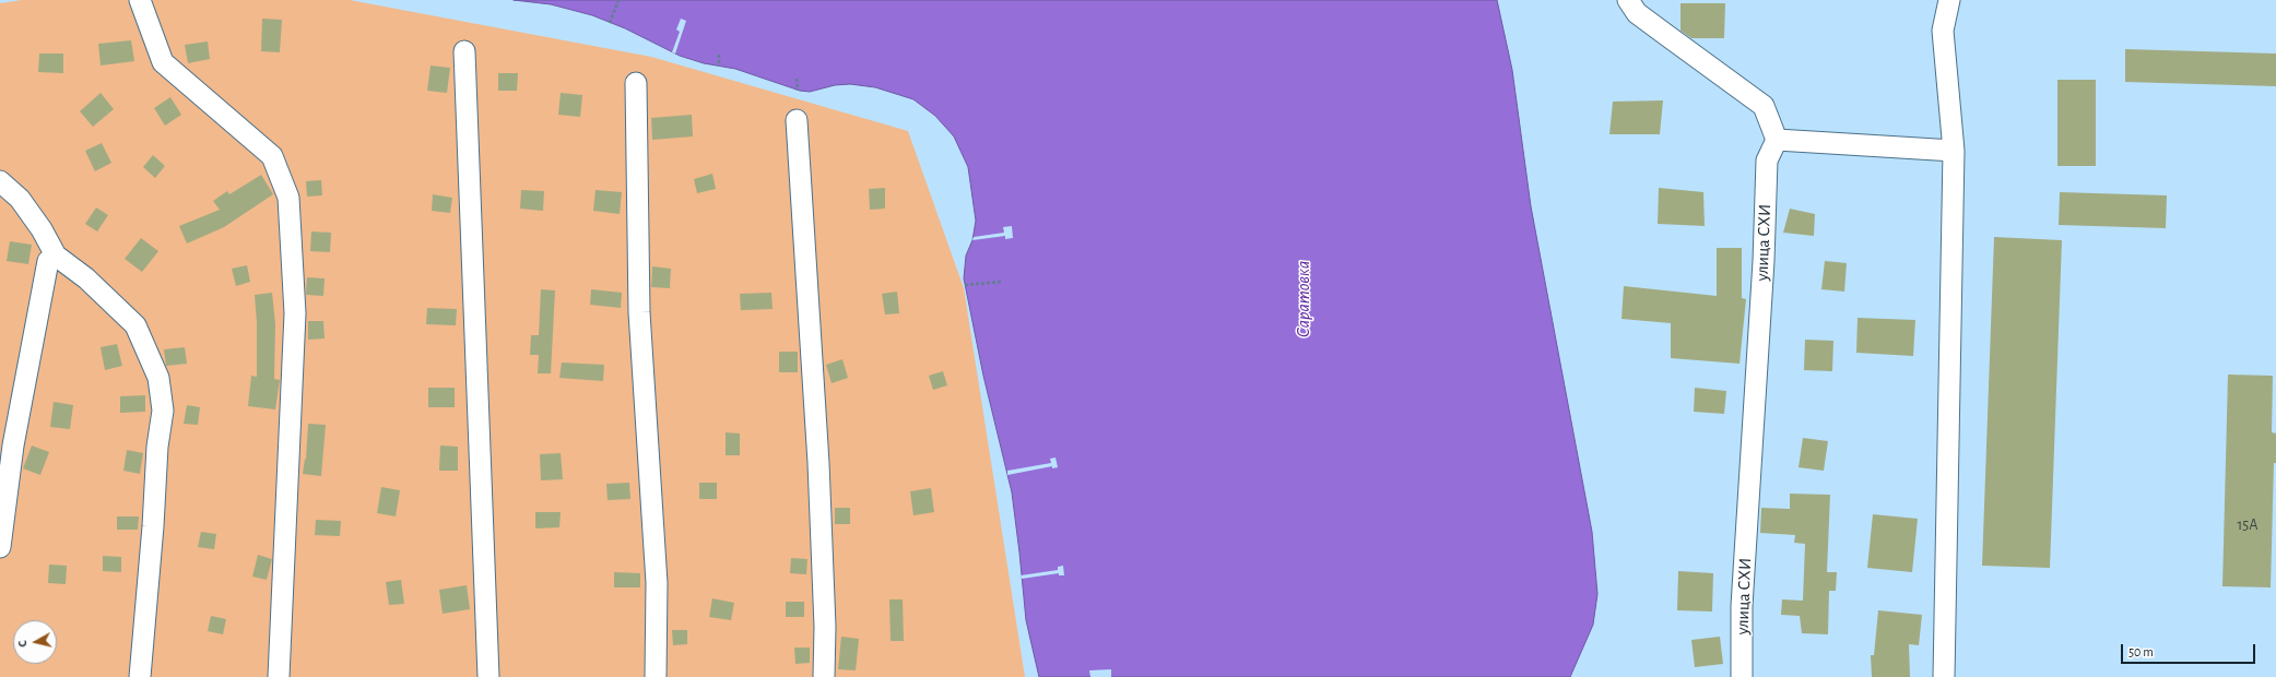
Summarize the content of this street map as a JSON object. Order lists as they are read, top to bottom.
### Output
{
  "streets": {
    "street": ["улица СХИ"]
  },
  "water": ["Саратовка"],
  "house_numbers": ["15А"],
  "scale_bar": "50 m",
  "north": "left"
}
